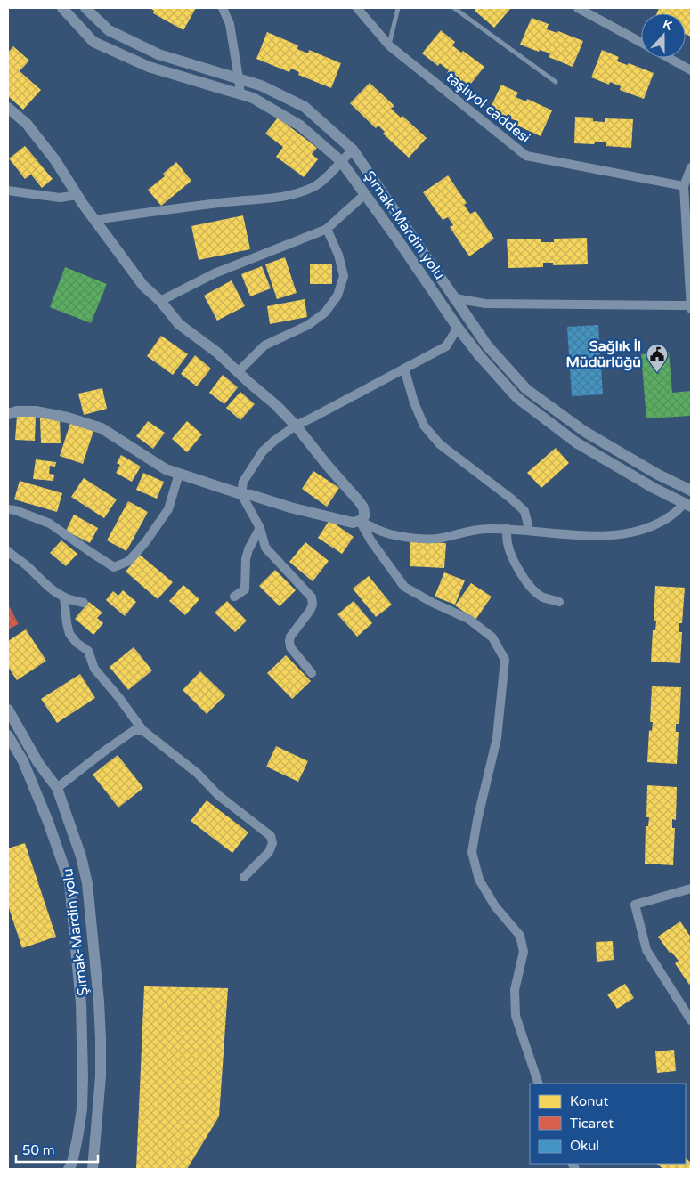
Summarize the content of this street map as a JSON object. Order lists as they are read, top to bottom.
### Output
{
  "streets": {
    "street": ["taşlıyol caddesi", "Şırnak-Mardin yolu"]
  },
  "places": {
    "public building": ["Sağlık İl Müdürlüğü"]
  },
  "legend": ["Konut", "Ticaret", "Okul"],
  "scale_bar": "50 m",
  "north": "top"
}
